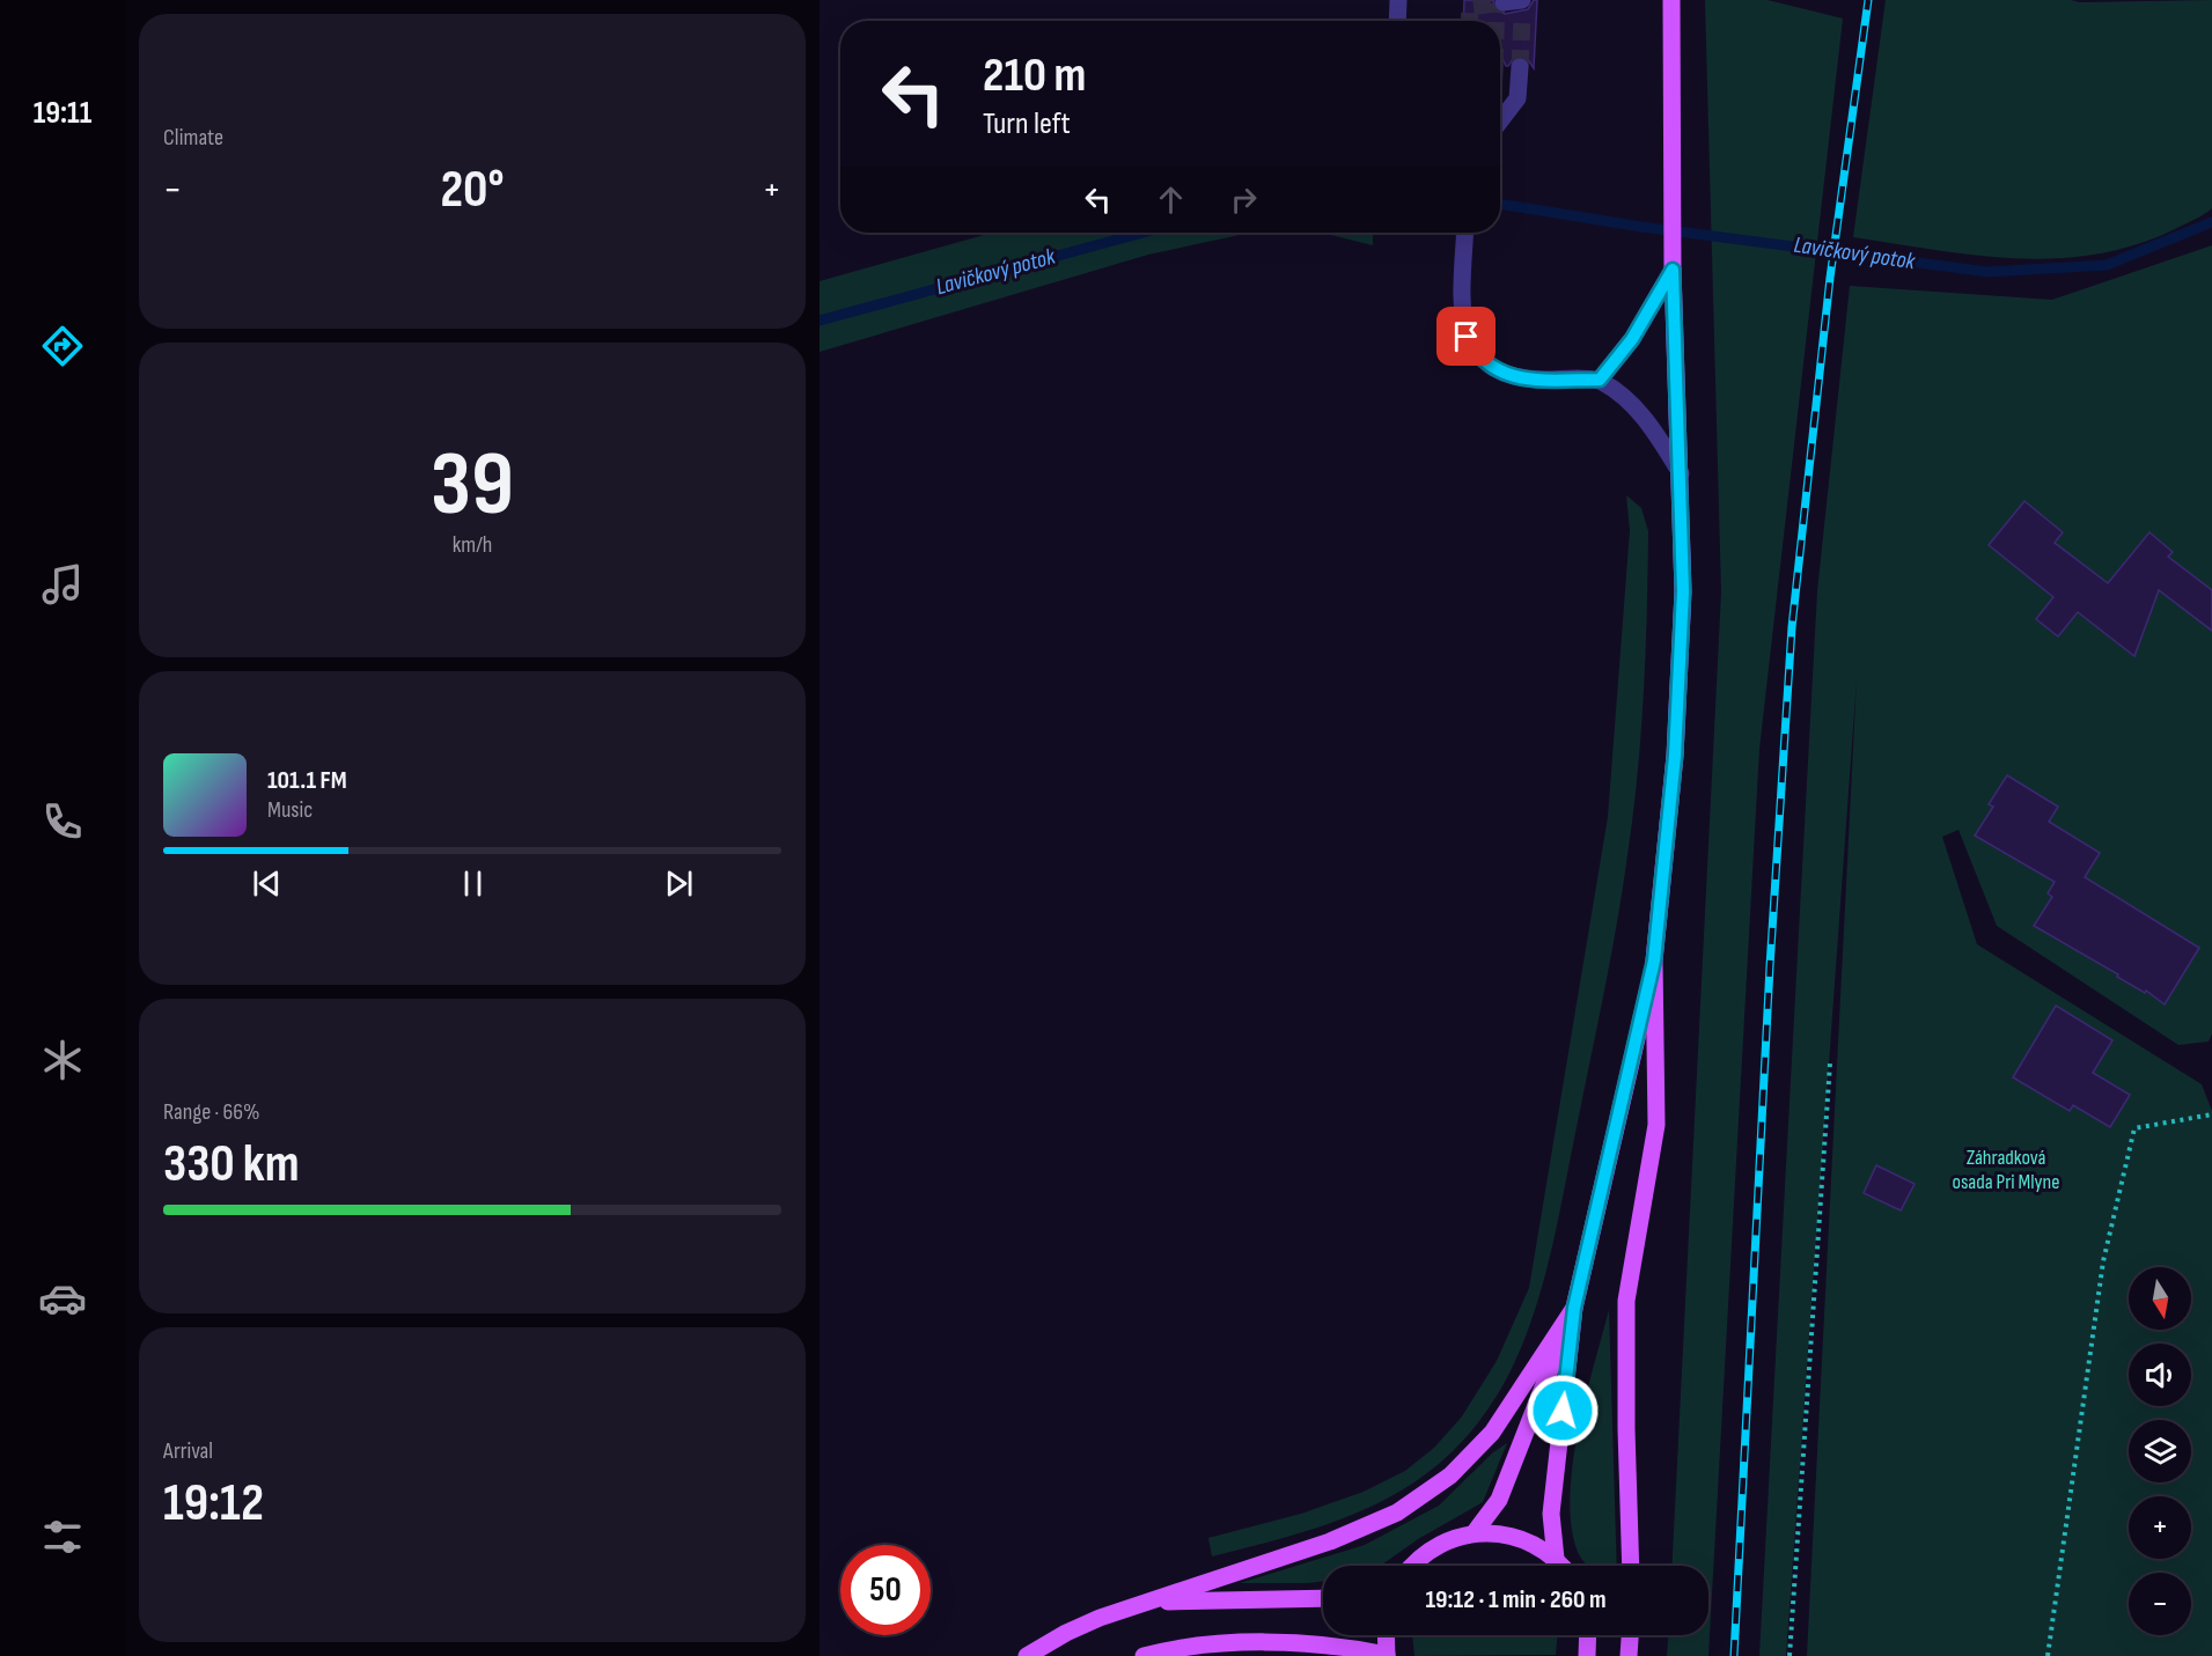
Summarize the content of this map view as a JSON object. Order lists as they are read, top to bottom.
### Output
{
  "water": ["Lavičkový potok"],
  "parks": ["Záhradková osada Pri Mlyne"],
  "north": "bottom",
  "page": {
    "tabs": "19:11",
    "tile": [
      "Climate",
      ["39", "km/h"],
      ["Range · 66%", "330 km"],
      ["Arrival", "19:12"]
    ],
    "turn": ["210 m", "Turn left"],
    "heat": ["−", "20°", "+"],
    "song": ["101.1 FM", "Music"],
    "map_buttons": ["+", "−"],
    "limit": "50",
    "trip": "19:12 · 1 min · 260 m"
  }
}
